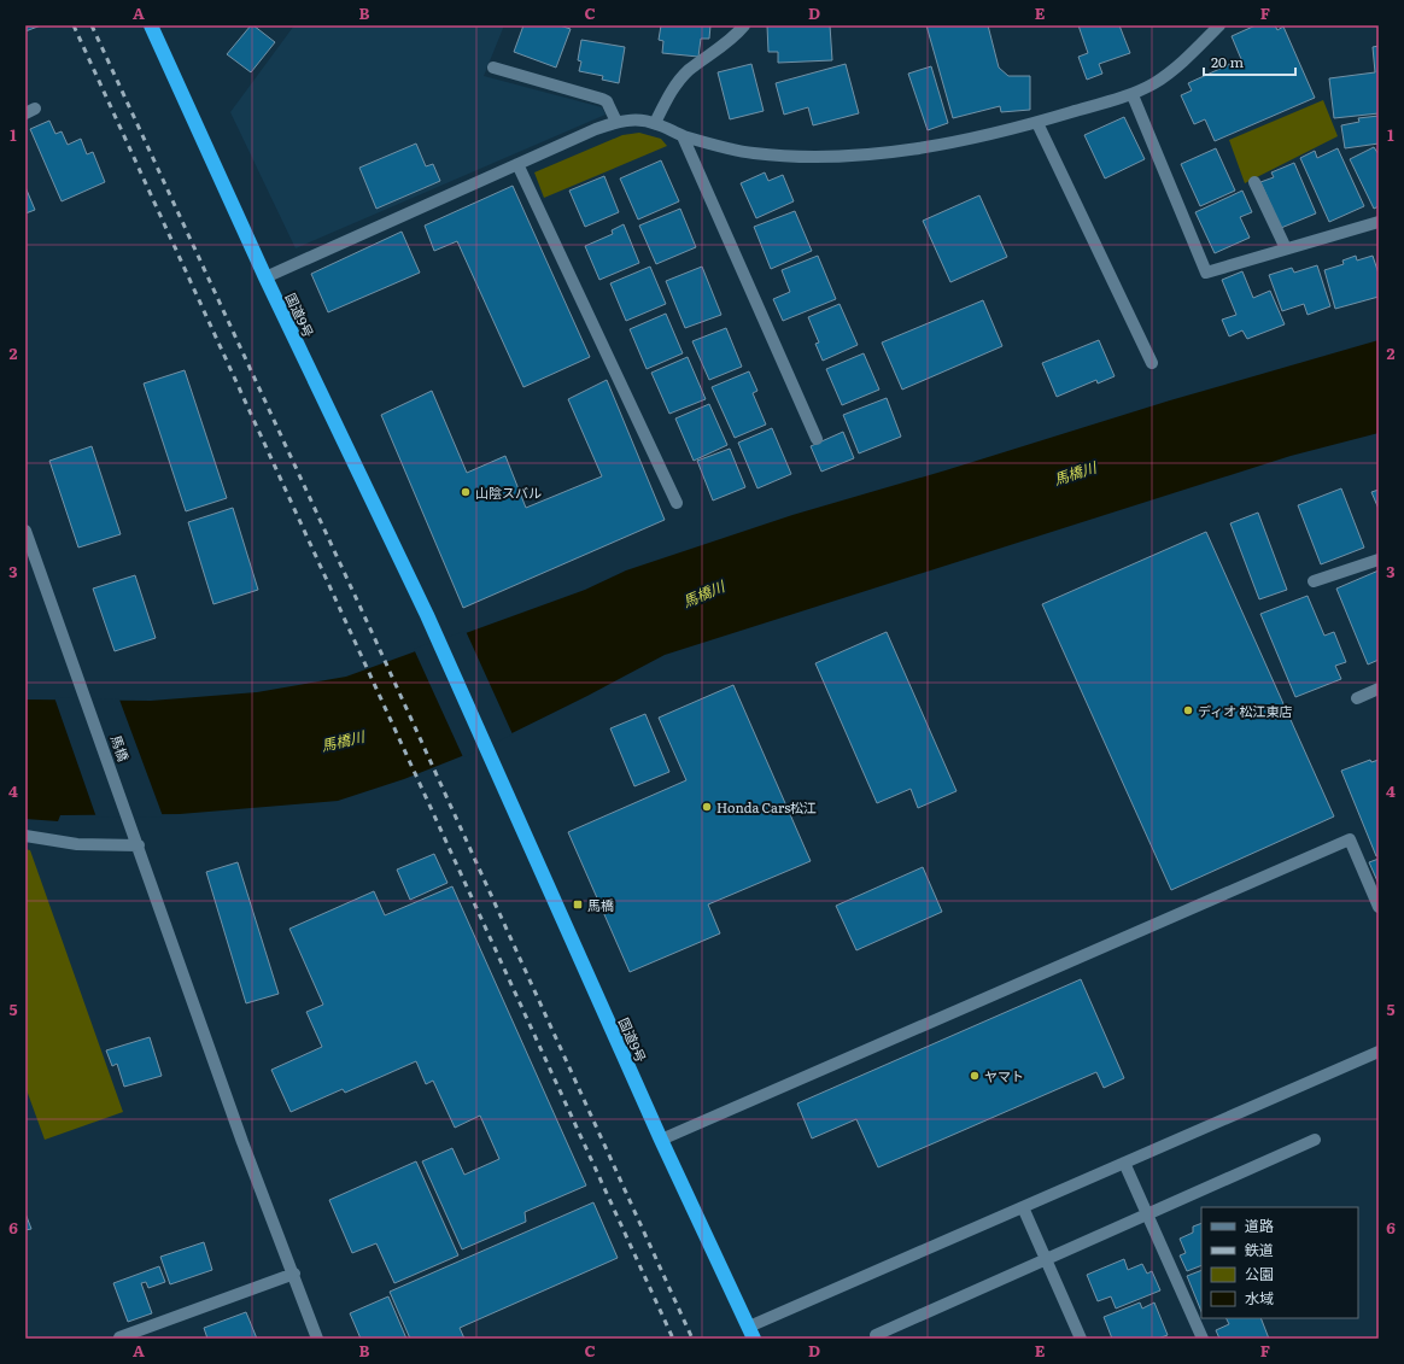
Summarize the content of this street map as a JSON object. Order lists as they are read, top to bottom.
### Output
{
  "streets": {
    "highway": ["国道9号"],
    "street": ["馬橋"]
  },
  "water": ["馬橋川"],
  "places": {
    "other": [
      "山陰スバル",
      "ディオ 松江東店",
      "Honda Cars松江",
      "ヤマト"
    ],
    "transit": ["馬橋"]
  },
  "legend": [
    "道路",
    "鉄道",
    "公園",
    "水域"
  ],
  "scale_bar": "20 m",
  "grid": {
    "columns": [
      "A",
      "B",
      "C",
      "D",
      "E",
      "F"
    ],
    "rows": [
      "1",
      "2",
      "3",
      "4",
      "5",
      "6"
    ]
  }
}
